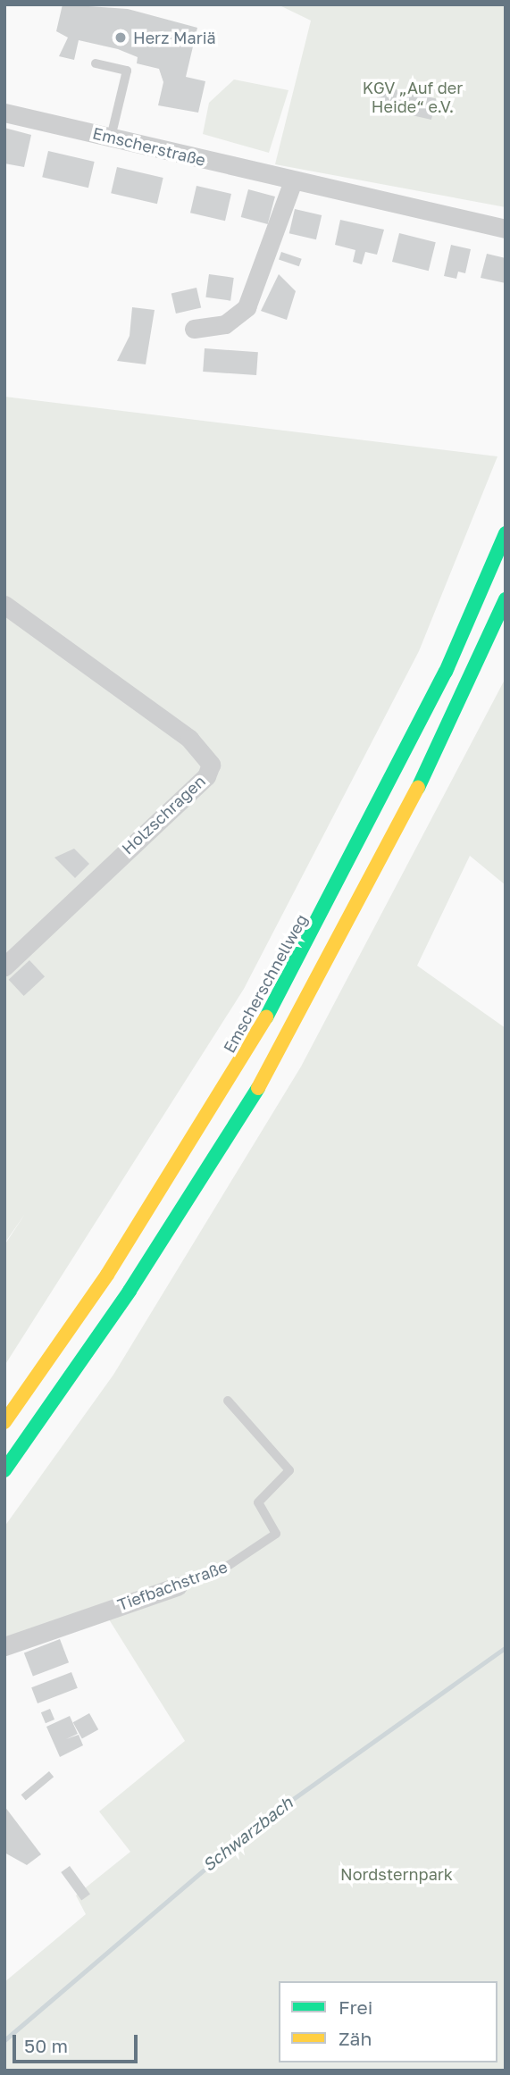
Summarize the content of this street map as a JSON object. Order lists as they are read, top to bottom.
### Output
{
  "streets": {
    "highway": ["Emscherschnellweg"],
    "street": ["Emscherstraße", "Holzschragen", "Tiefbachstraße"]
  },
  "water": ["Schwarzbach"],
  "parks": ["KGV „Auf der Heide“ e.V.", "Nordsternpark"],
  "places": ["Herz Mariä"],
  "legend": ["Frei", "Zäh"],
  "scale_bar": "50 m"
}
